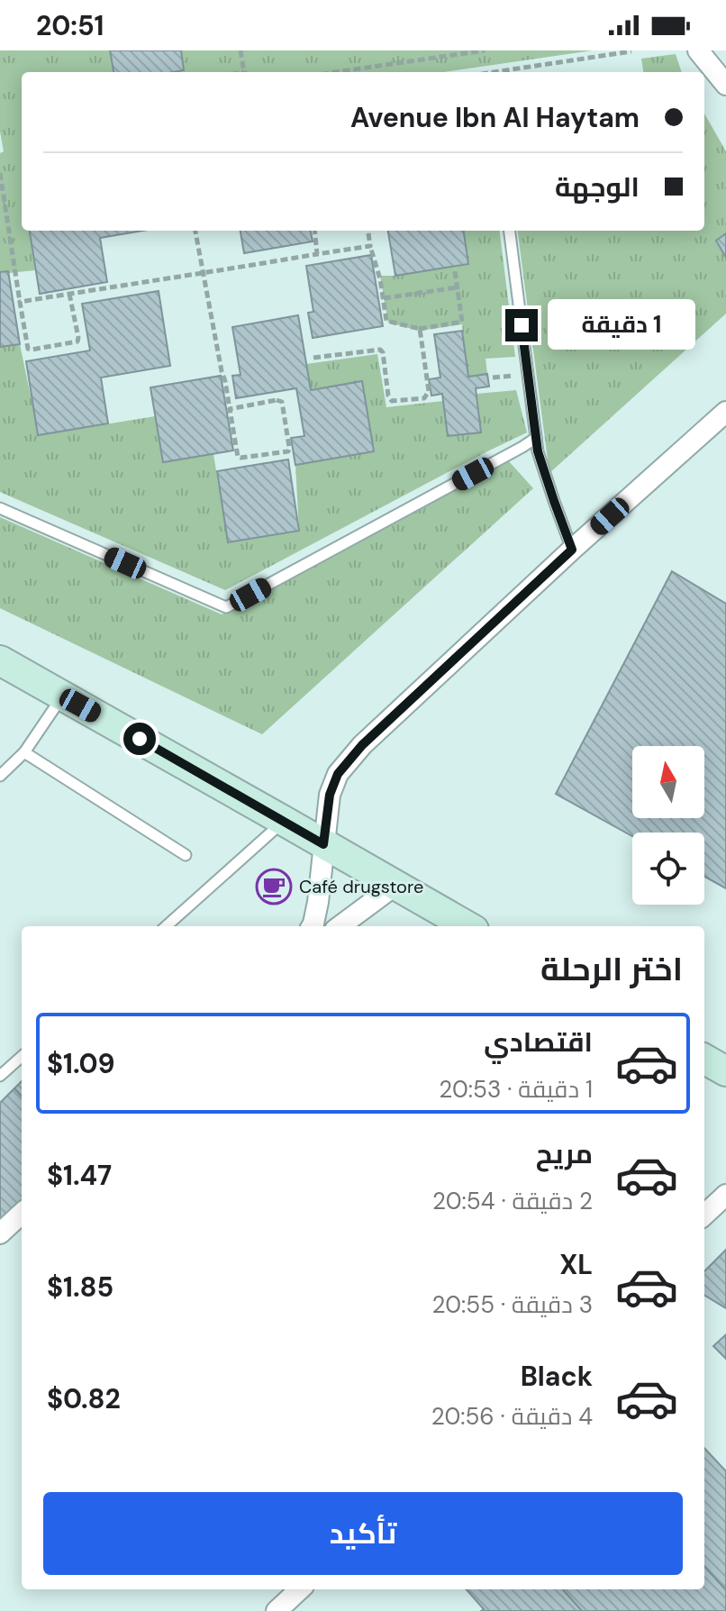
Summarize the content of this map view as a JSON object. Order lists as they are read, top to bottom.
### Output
{
  "places": {
    "cafe": ["Café drugstore"]
  },
  "north": "top",
  "page": {
    "status": "20:51",
    "banner": ["Avenue Ibn Al Haytam", "الوجهة"],
    "bubble": "1 دقيقة",
    "heading": "اختر الرحلة",
    "list": [
      {
        "name": "اقتصادي",
        "note": "1 دقيقة · 20:53",
        "value": "$1.09"
      },
      {
        "name": "مريح",
        "note": "2 دقيقة · 20:54",
        "value": "$1.47"
      },
      {
        "name": "XL",
        "note": "3 دقيقة · 20:55",
        "value": "$1.85"
      },
      {
        "name": "Black",
        "note": "4 دقيقة · 20:56",
        "value": "$0.82"
      }
    ],
    "buttons": "تأكيد"
  }
}
